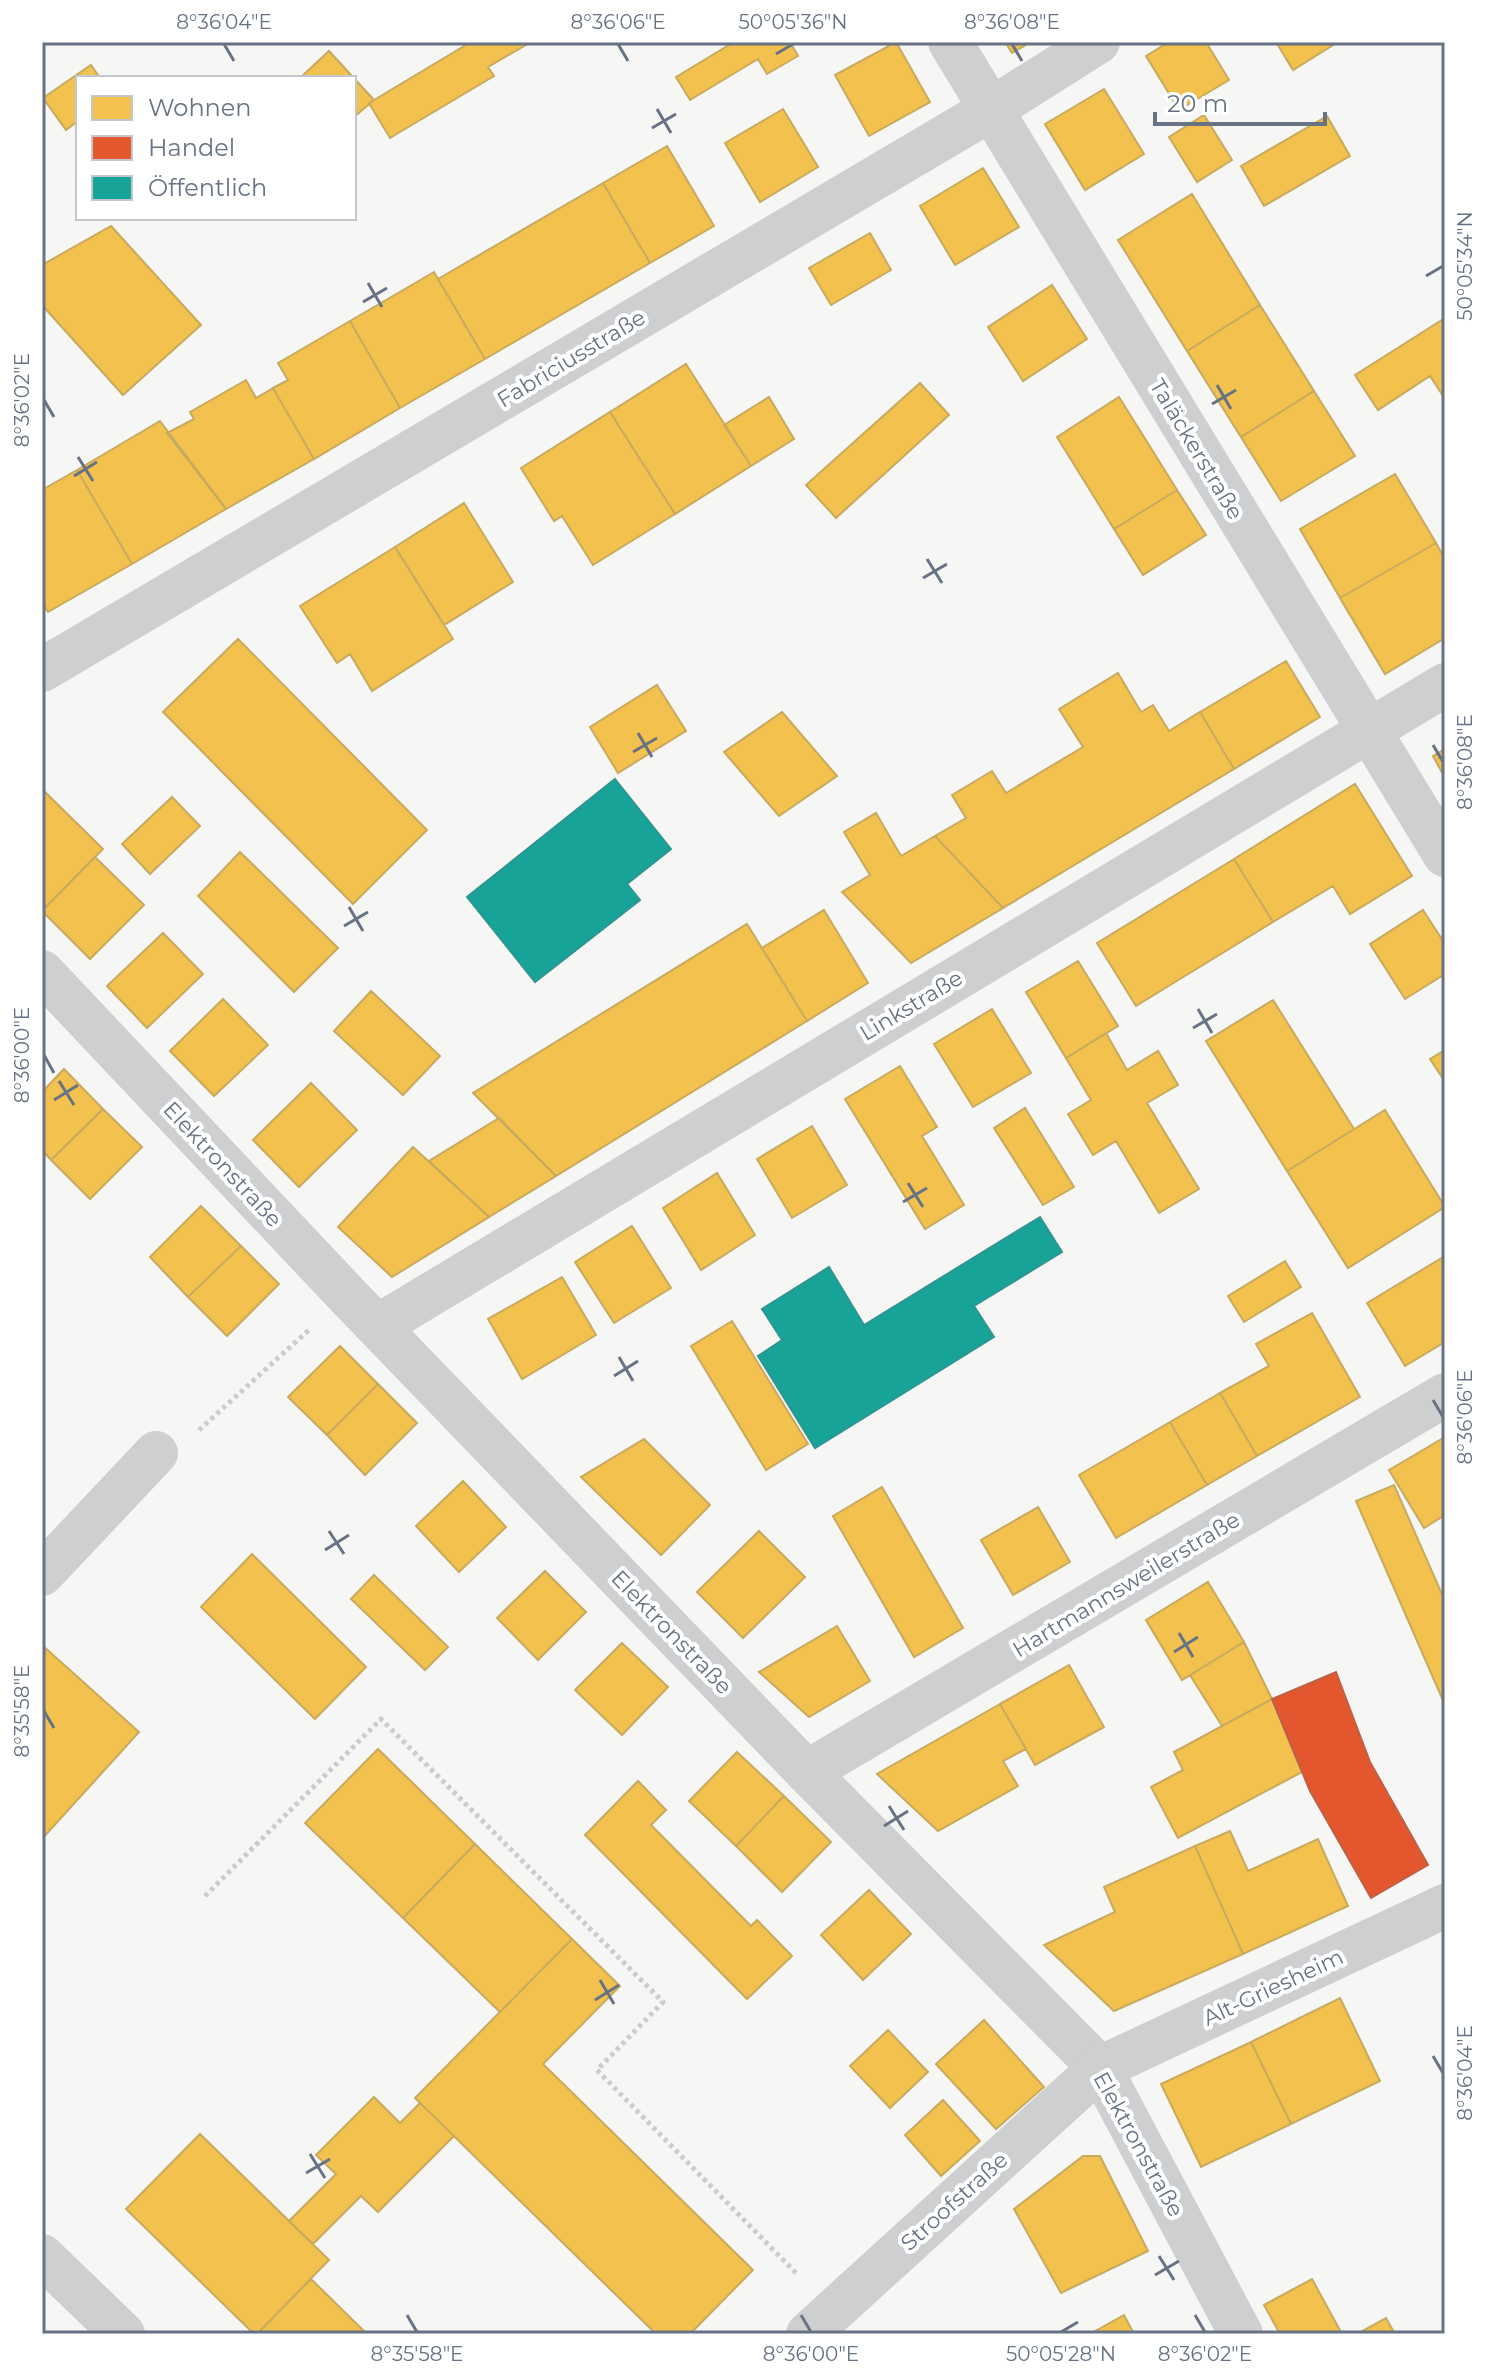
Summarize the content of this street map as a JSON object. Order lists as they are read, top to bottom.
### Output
{
  "streets": {
    "street": [
      "Fabriciusstraße",
      "Taläckerstraße",
      "Linkstraße",
      "Elektronstraße",
      "Hartmannsweilerstraße",
      "Alt-Griesheim",
      "Stroofstraße"
    ]
  },
  "crossings": [
    ["Fabriciusstraße", "Taläckerstraße"],
    ["Taläckerstraße", "Linkstraße"],
    ["Linkstraße", "Elektronstraße"],
    ["Elektronstraße", "Hartmannsweilerstraße"],
    ["Elektronstraße", "Alt-Griesheim"],
    ["Elektronstraße", "Stroofstraße"],
    ["Alt-Griesheim", "Stroofstraße"]
  ],
  "legend": ["Wohnen", "Handel", "Öffentlich"],
  "scale_bar": "20 m",
  "coordinates": [
    "8°36'04\"E",
    "8°36'06\"E",
    "50°05'36\"N",
    "8°36'08\"E",
    "50°05'34\"N",
    "8°36'02\"E",
    "8°36'00\"E",
    "8°35'58\"E",
    "50°05'28\"N"
  ]
}
